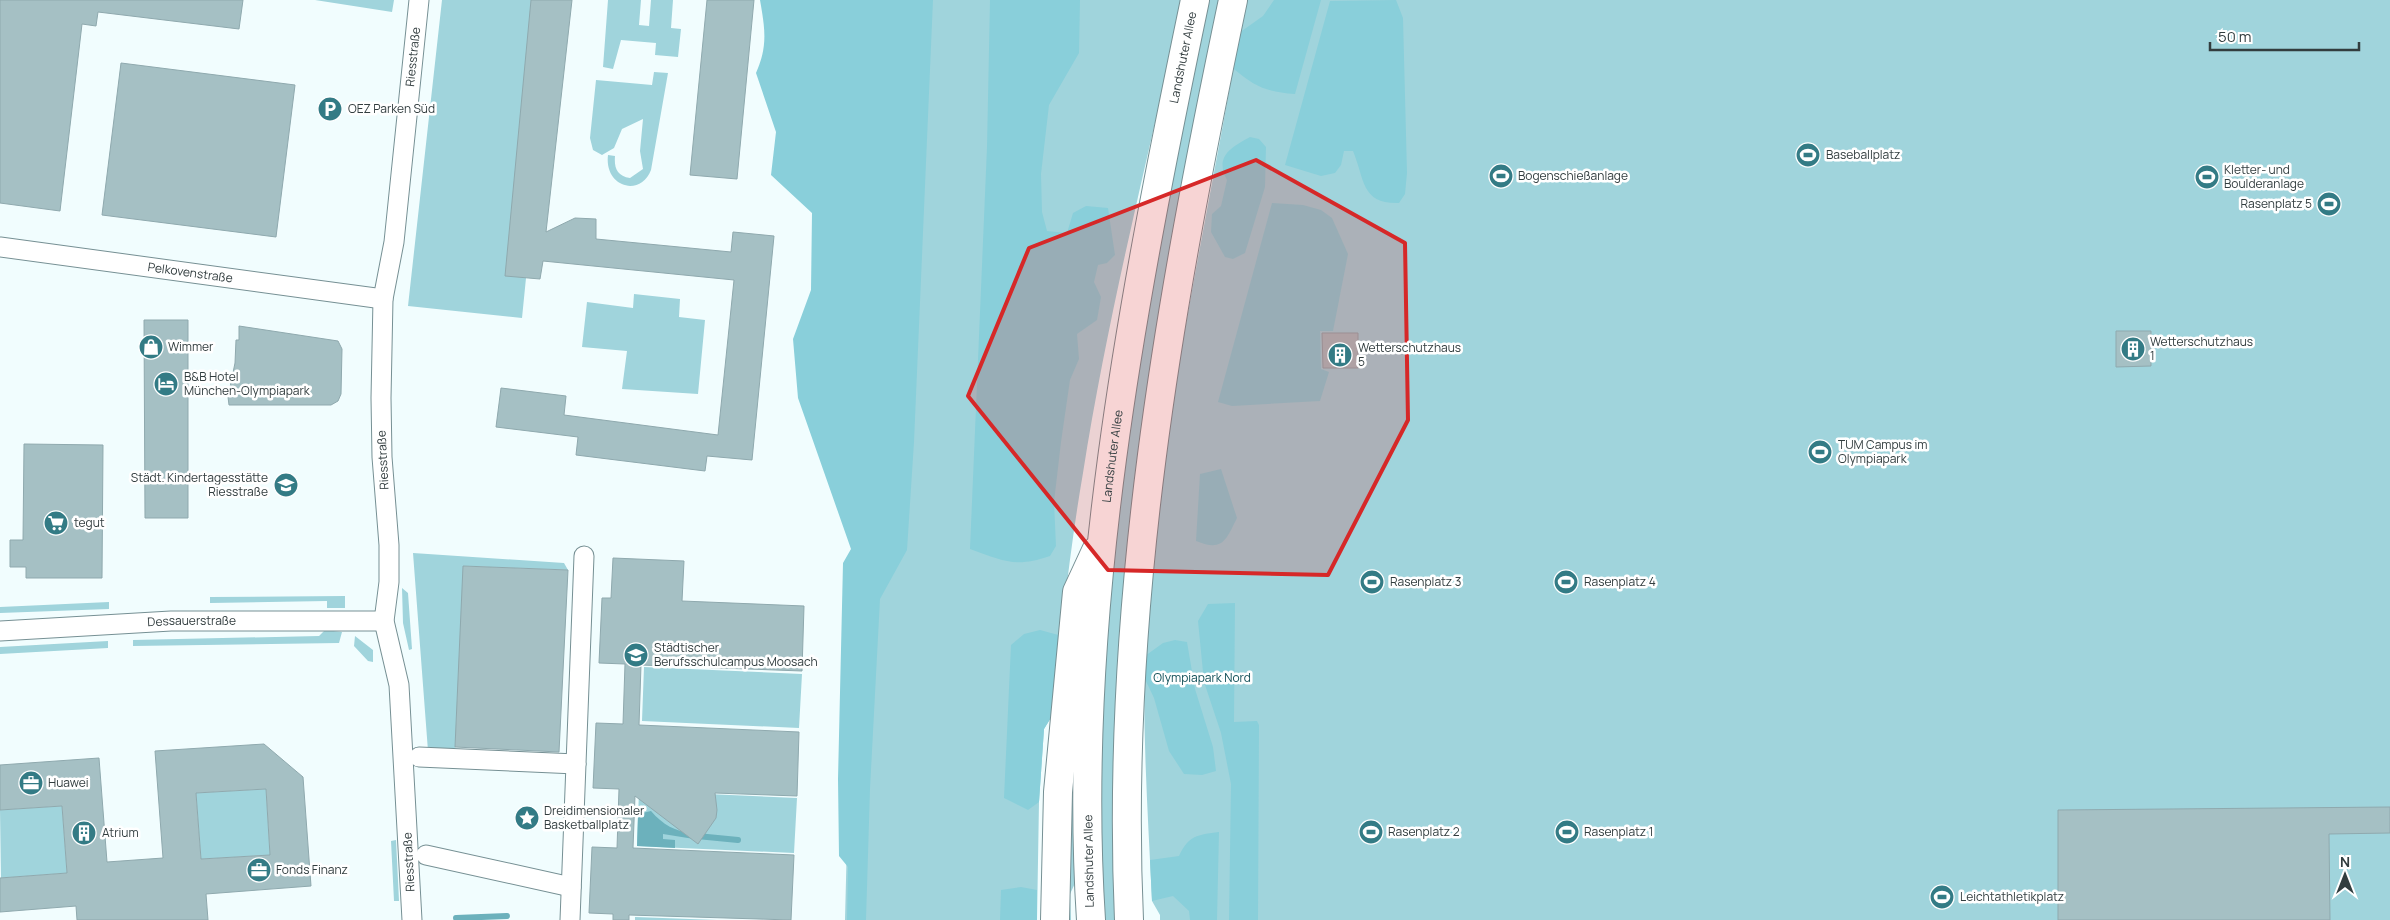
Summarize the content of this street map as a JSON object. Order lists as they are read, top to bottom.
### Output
{
  "streets": {
    "highway": ["Landshuter Allee"],
    "street": ["Riesstraße", "Pelkovenstraße", "Dessauerstraße"]
  },
  "crossings": [
    ["Riesstraße", "Pelkovenstraße"],
    ["Riesstraße", "Dessauerstraße"]
  ],
  "parks": ["Olympiapark Nord"],
  "places": {
    "parking": ["OEZ Parken Süd"],
    "sports": [
      "Baseballplatz",
      "Bogenschießanlage",
      "Kletter- und Boulderanlage",
      "Rasenplatz 5",
      "TUM Campus im Olympiapark",
      "Rasenplatz 3",
      "Rasenplatz 4",
      "Rasenplatz 2",
      "Rasenplatz 1",
      "Leichtathletikplatz"
    ],
    "shop": ["Wimmer"],
    "building": ["Wetterschutzhaus 1", "Wetterschutzhaus 5", "Atrium"],
    "hotel": ["B&B Hotel München-Olympiapark"],
    "school or university": ["Städt. Kindertagesstätte Riesstraße", "Städtischer Berufsschulcampus Moosach"],
    "supermarket": ["tegut"],
    "office": ["Huawei", "Fonds Finanz"],
    "place": ["Dreidimensionaler Basketballplatz"]
  },
  "scale_bar": "50 m",
  "north": "top"
}
